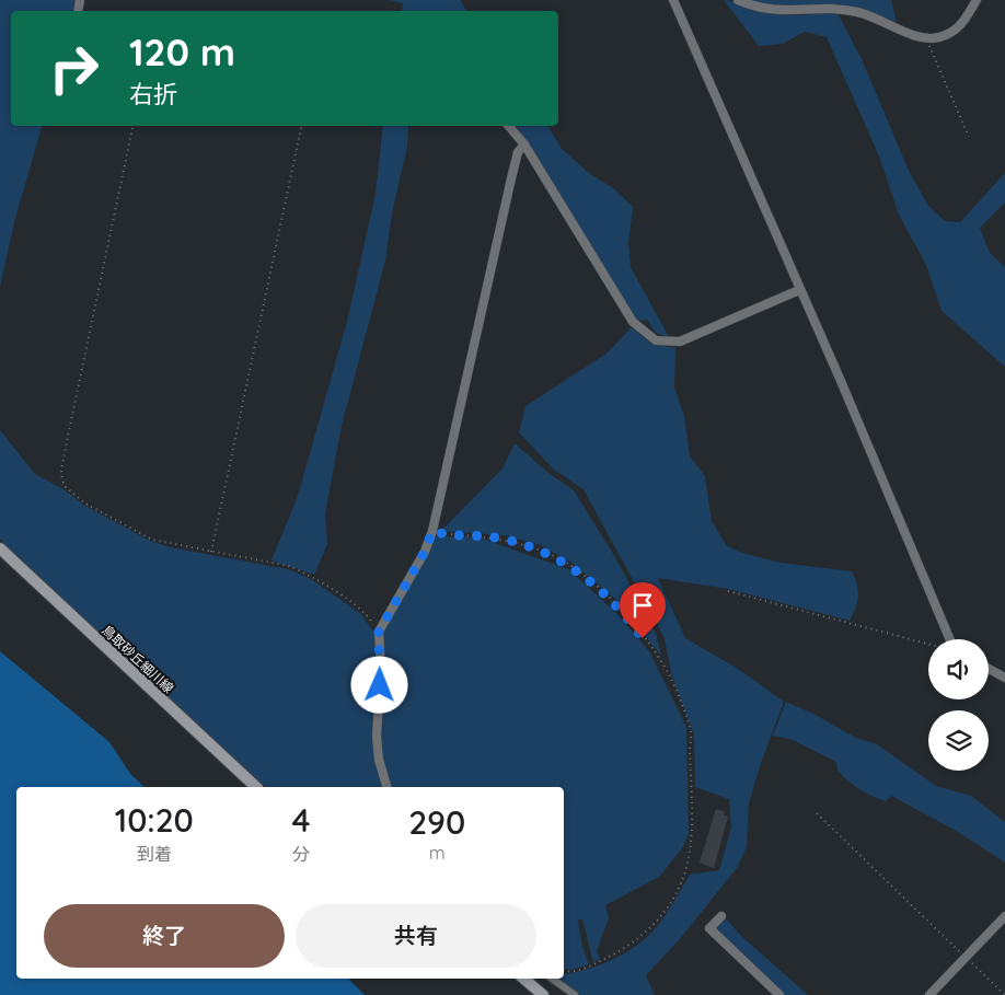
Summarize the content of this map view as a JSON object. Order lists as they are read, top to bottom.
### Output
{
  "streets": {
    "main road": ["鳥取砂丘細川線"]
  },
  "page": {
    "turn": ["120 m", "右折"],
    "eta": [
      "10:20",
      "到着",
      "4",
      "分",
      "290",
      "m"
    ],
    "buttons": ["終了", "共有"]
  }
}
